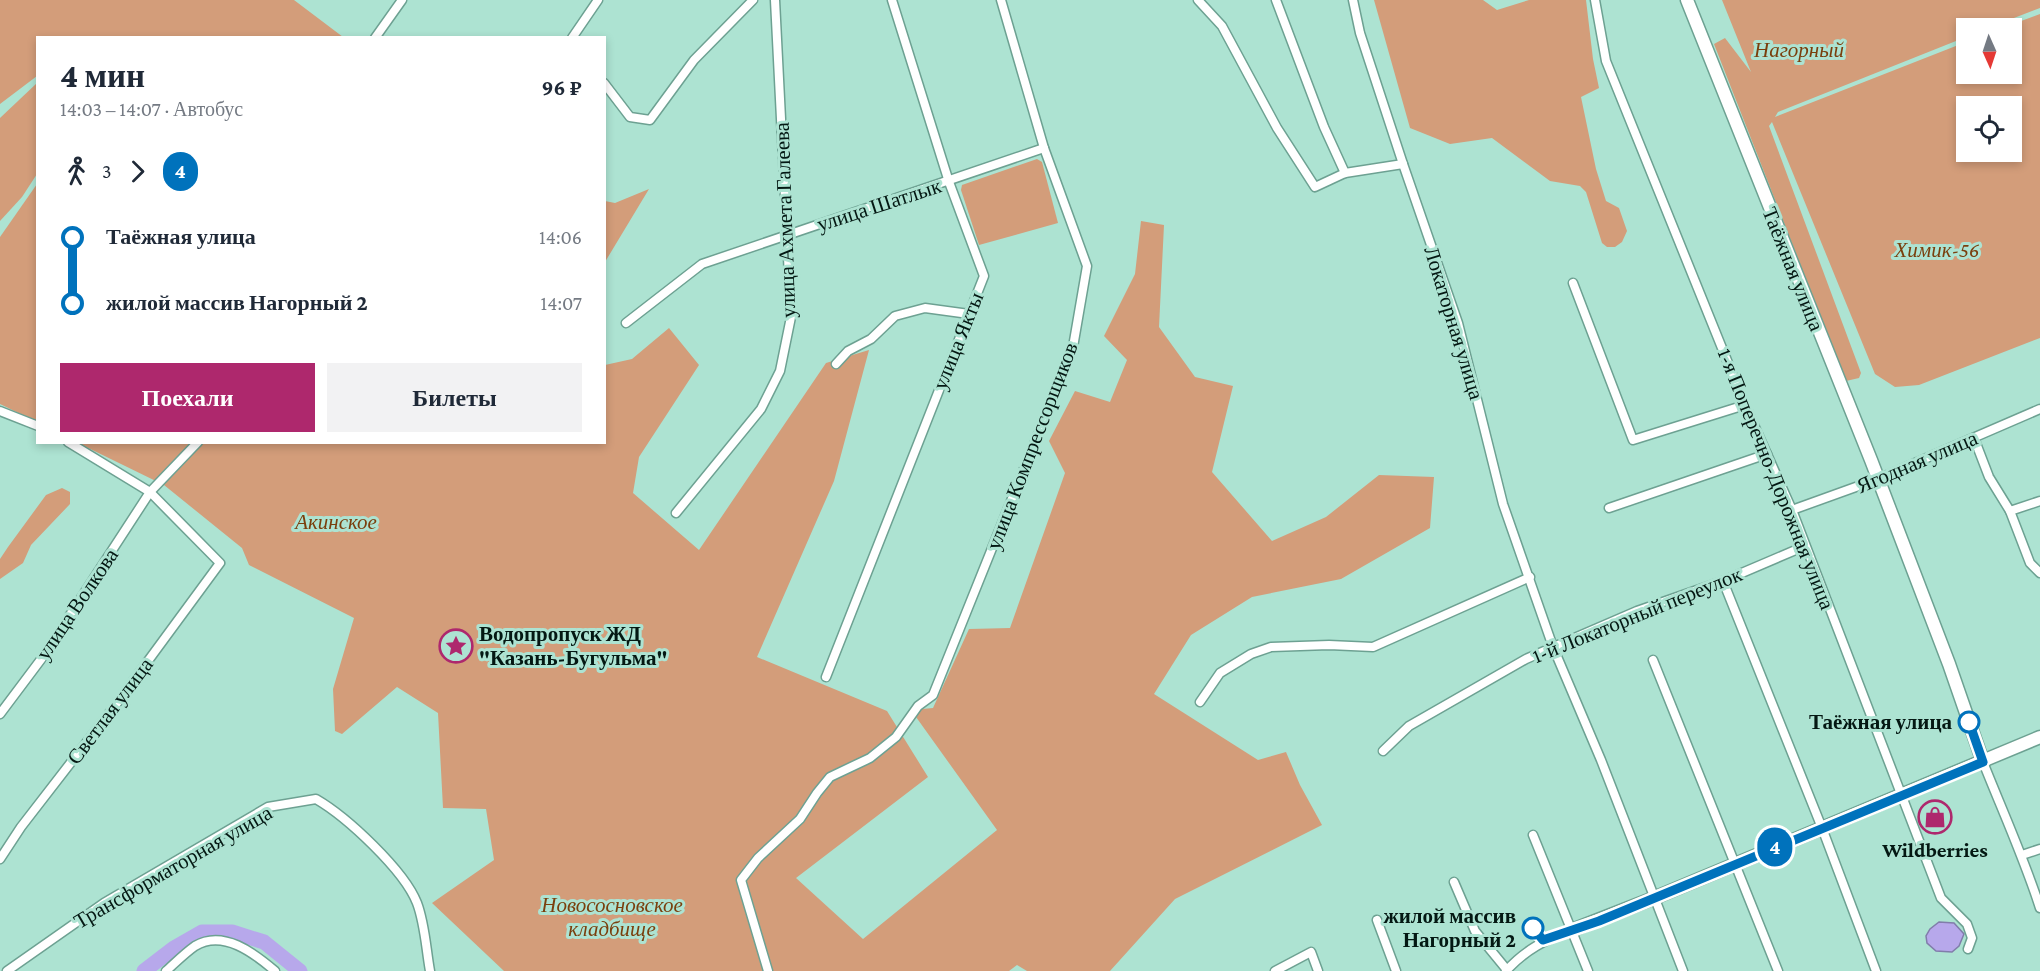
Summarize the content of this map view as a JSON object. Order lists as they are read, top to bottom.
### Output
{
  "streets": {
    "street": [
      "улица Шатлык",
      "улица Ахмета Галеева",
      "Таёжная улица",
      "Локаторная улица",
      "улица Якты",
      "улица Компрессорщиков",
      "Ягодная улица",
      "1-я Поперечно-Дорожная улица",
      "улица Волкова",
      "1-й Локаторный переулок",
      "Светлая улица",
      "Трансформаторная улица"
    ]
  },
  "crossings": [
    ["улица Шатлык", "улица Ахмета Галеева"],
    ["улица Шатлык", "улица Якты"],
    ["улица Шатлык", "улица Компрессорщиков"],
    ["Таёжная улица", "Ягодная улица"],
    ["Локаторная улица", "1-й Локаторный переулок"],
    ["Ягодная улица", "1-я Поперечно-Дорожная улица"],
    ["1-я Поперечно-Дорожная улица", "1-й Локаторный переулок"],
    ["улица Волкова", "Светлая улица"]
  ],
  "parks": [
    "Нагорный",
    "Химик-56",
    "Акинское",
    "Новососновское кладбище"
  ],
  "places": {
    "place": ["Водопропуск ЖД \"Казань-Бугульма\""],
    "other": ["Таёжная улица", "жилой массив Нагорный 2"],
    "shop": ["Wildberries"]
  },
  "lines": ["bus line 4"],
  "north": "bottom",
  "page": {
    "on_map": "4",
    "heading": ["4 мин", "14:03 – 14:07 · Автобус", "96 ₽"],
    "legs": ["3", "4"],
    "list": [
      {
        "name": "Таёжная улица",
        "value": "14:06"
      },
      {
        "name": "жилой массив Нагорный 2",
        "value": "14:07"
      }
    ],
    "buttons": ["Поехали", "Билеты"]
  }
}
